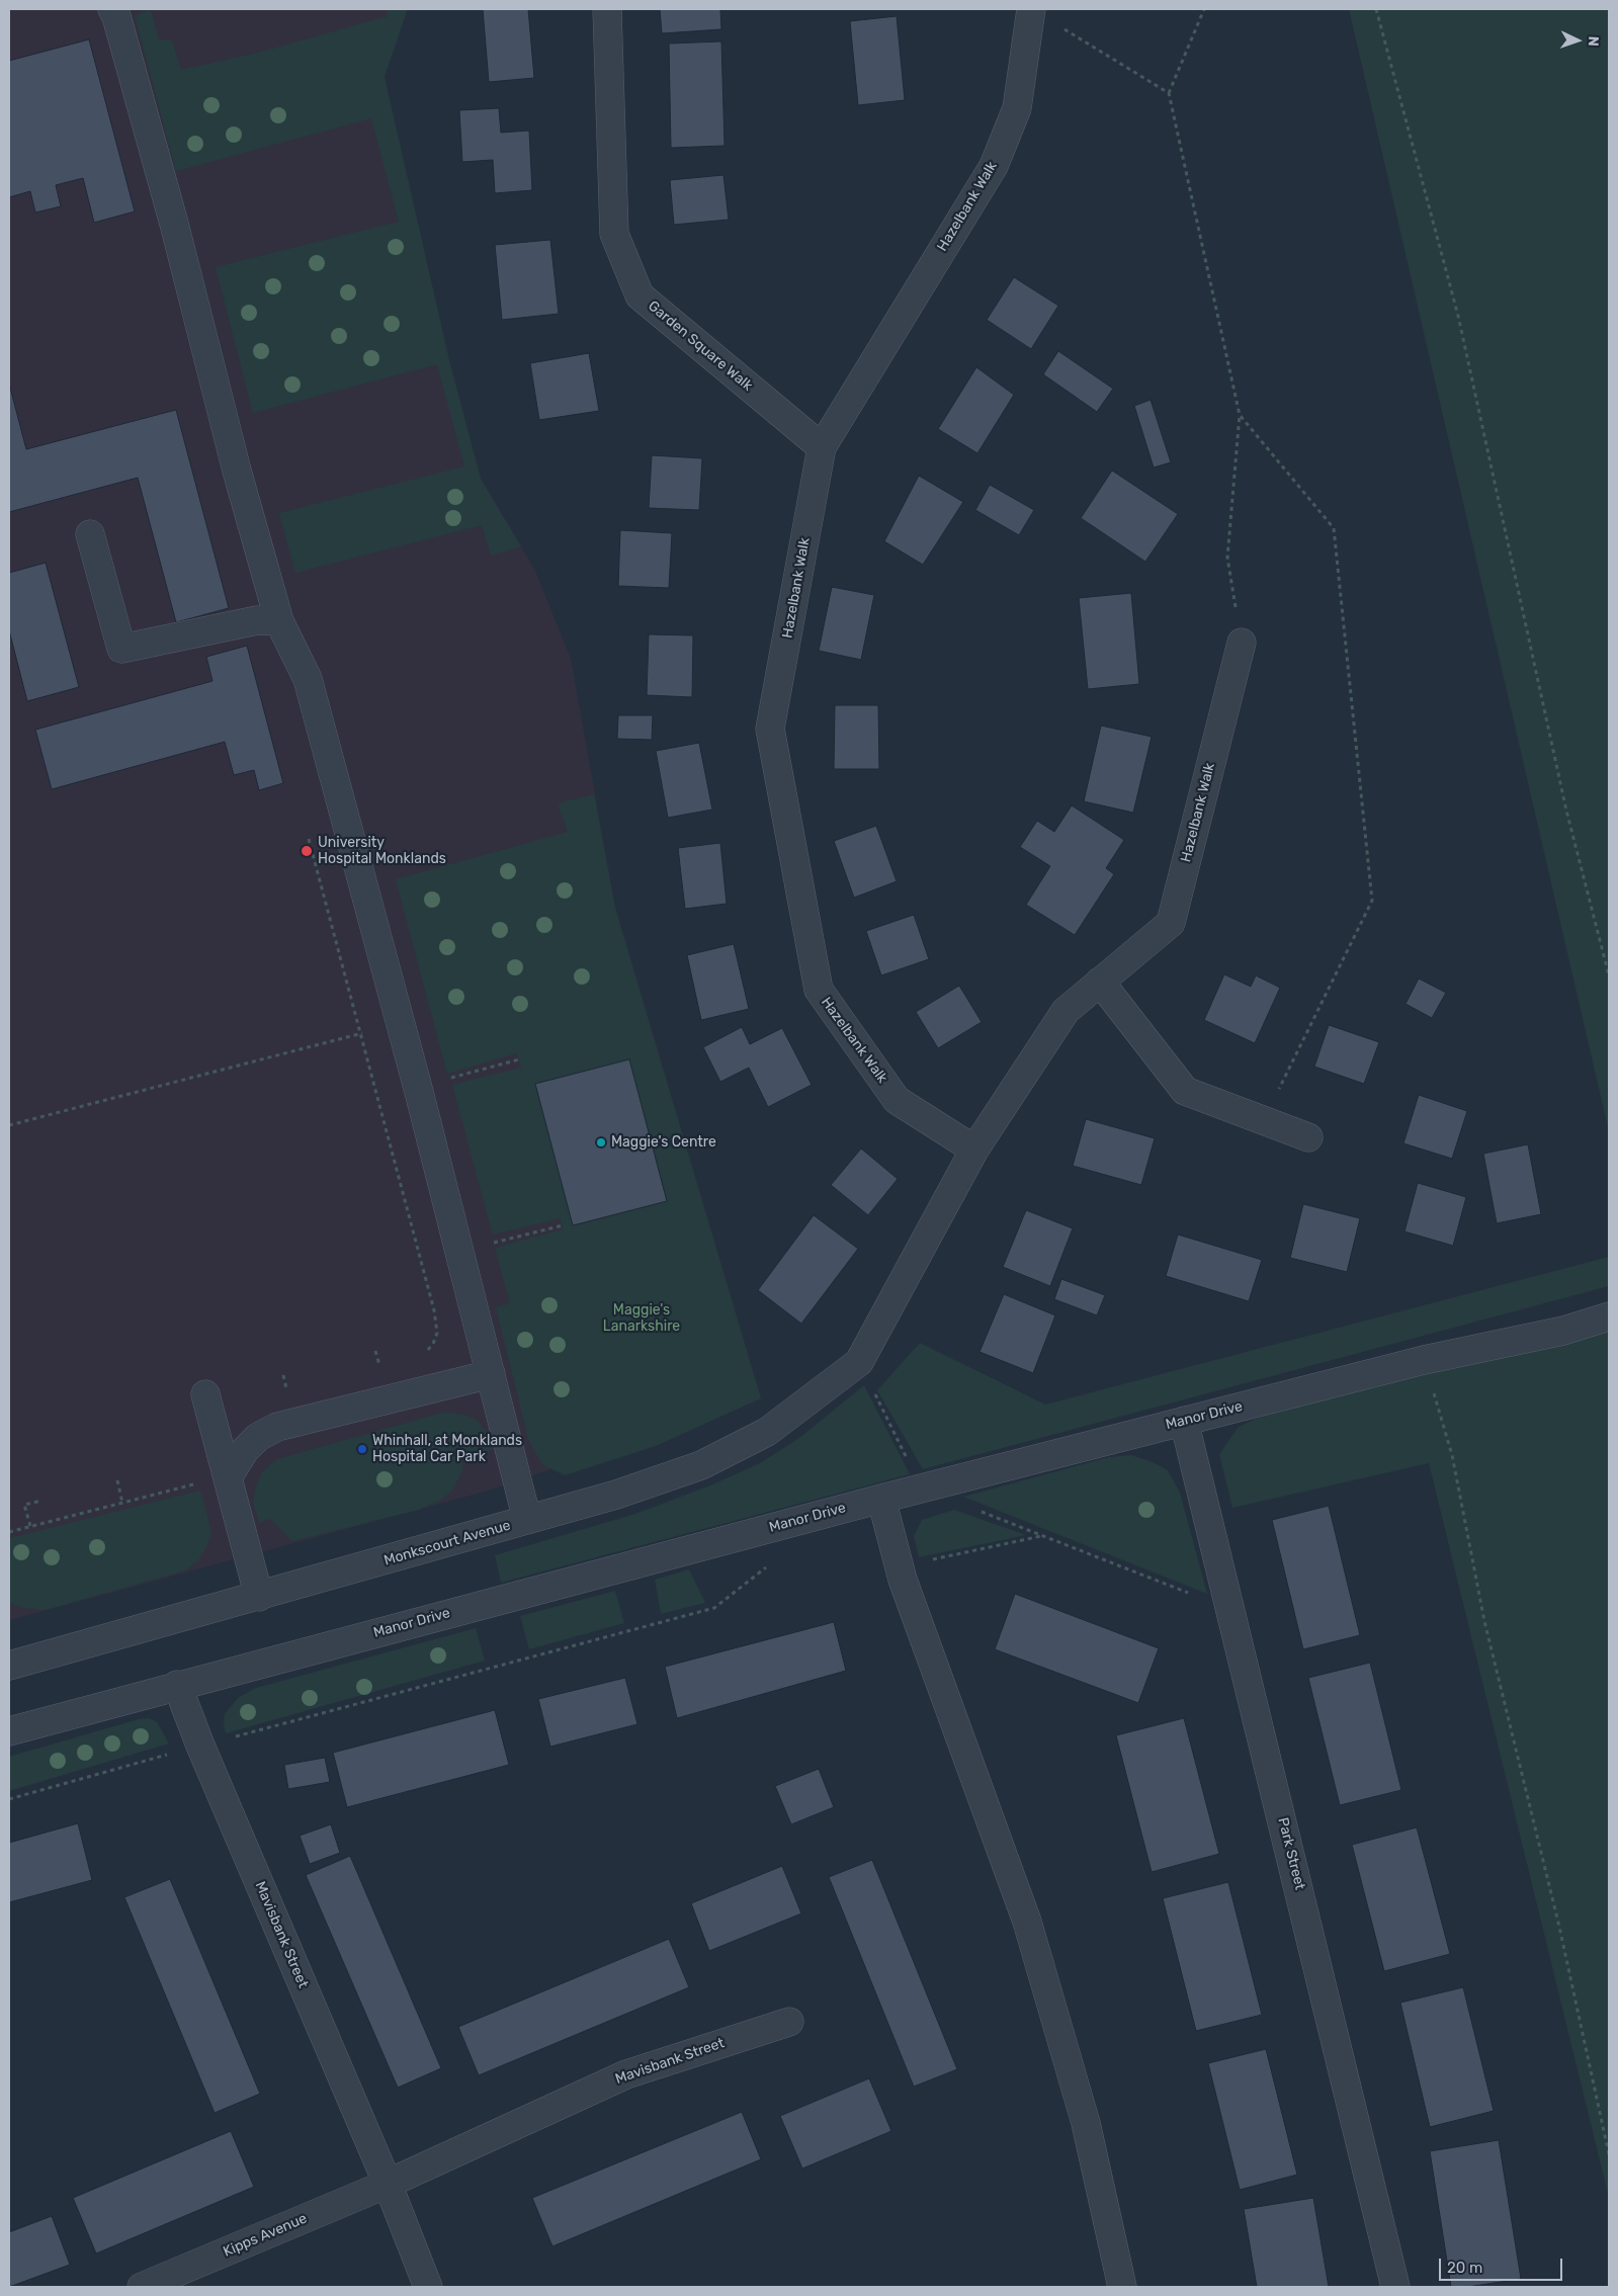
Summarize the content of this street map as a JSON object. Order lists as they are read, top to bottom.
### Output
{
  "streets": {
    "street": [
      "Hazelbank Walk",
      "Garden Square Walk",
      "Manor Drive",
      "Monkscourt Avenue",
      "Park Street",
      "Mavisbank Street",
      "Kipps Avenue"
    ]
  },
  "crossings": [
    ["Hazelbank Walk", "Garden Square Walk"],
    ["Hazelbank Walk", "Monkscourt Avenue"],
    ["Manor Drive", "Park Street"],
    ["Manor Drive", "Mavisbank Street"],
    ["Mavisbank Street", "Kipps Avenue"]
  ],
  "parks": ["Maggie's Lanarkshire"],
  "places": ["University Hospital Monklands", "Maggie's Centre", "Whinhall, at Monklands Hospital Car Park"],
  "scale_bar": "20 m",
  "north": "right"
}
